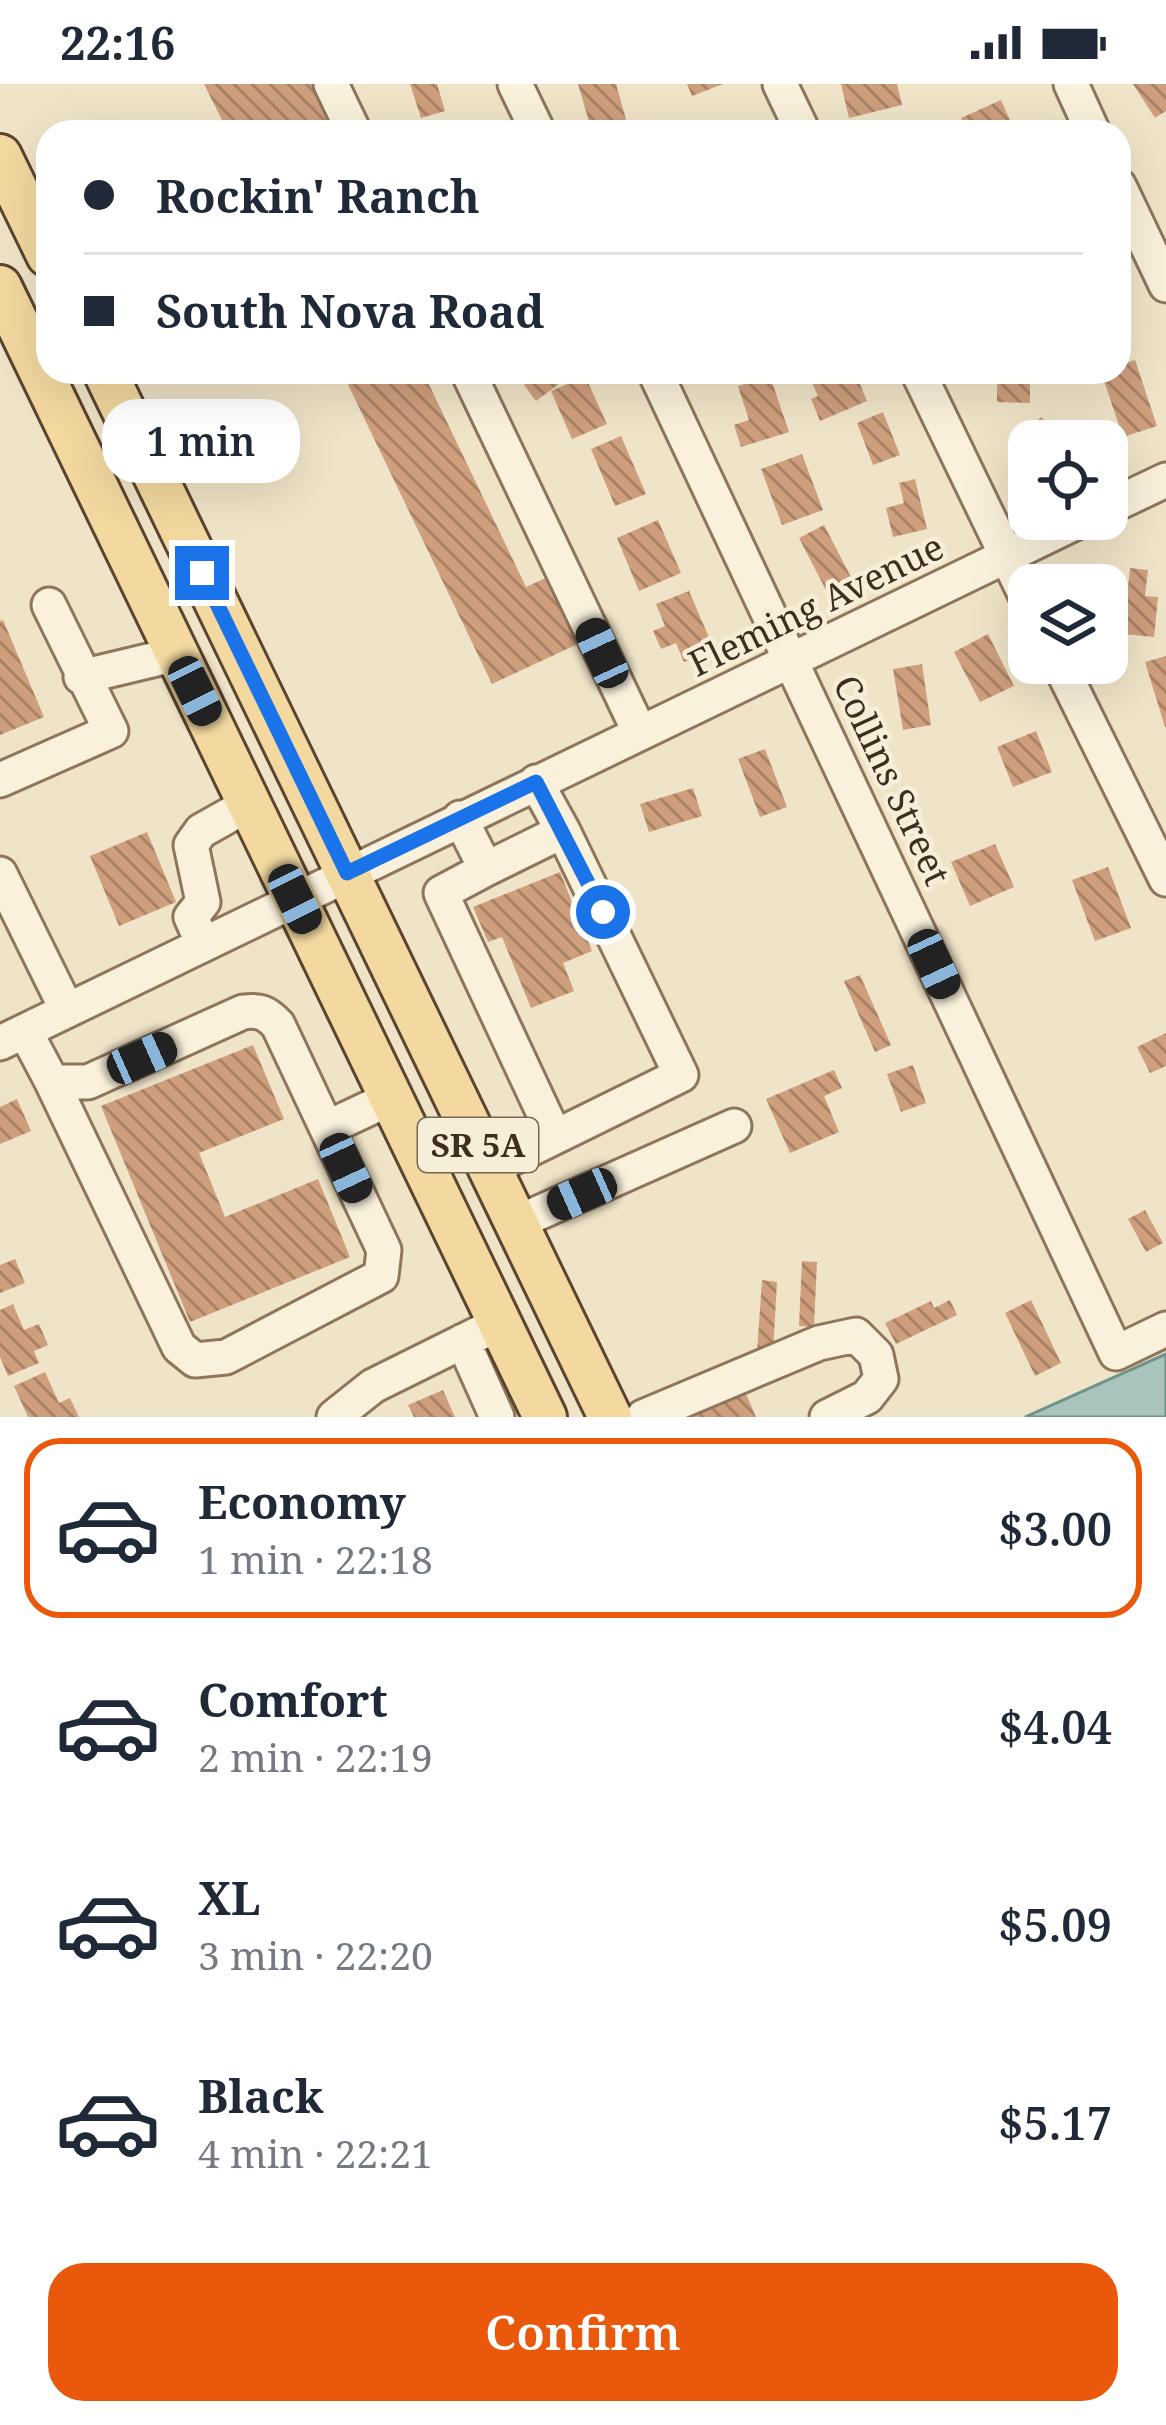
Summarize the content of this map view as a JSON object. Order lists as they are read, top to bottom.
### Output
{
  "streets": {
    "main road": ["SR 5A"],
    "street": ["Fleming Avenue", "Collins Street"]
  },
  "crossings": [
    ["Fleming Avenue", "Collins Street"],
    ["Fleming Avenue", "SR 5A"]
  ],
  "page": {
    "status": "22:16",
    "banner": ["Rockin' Ranch", "South Nova Road"],
    "bubble": "1 min",
    "list": [
      {
        "name": "Economy",
        "note": "1 min · 22:18",
        "value": "$3.00"
      },
      {
        "name": "Comfort",
        "note": "2 min · 22:19",
        "value": "$4.04"
      },
      {
        "name": "XL",
        "note": "3 min · 22:20",
        "value": "$5.09"
      },
      {
        "name": "Black",
        "note": "4 min · 22:21",
        "value": "$5.17"
      }
    ],
    "buttons": "Confirm"
  }
}
